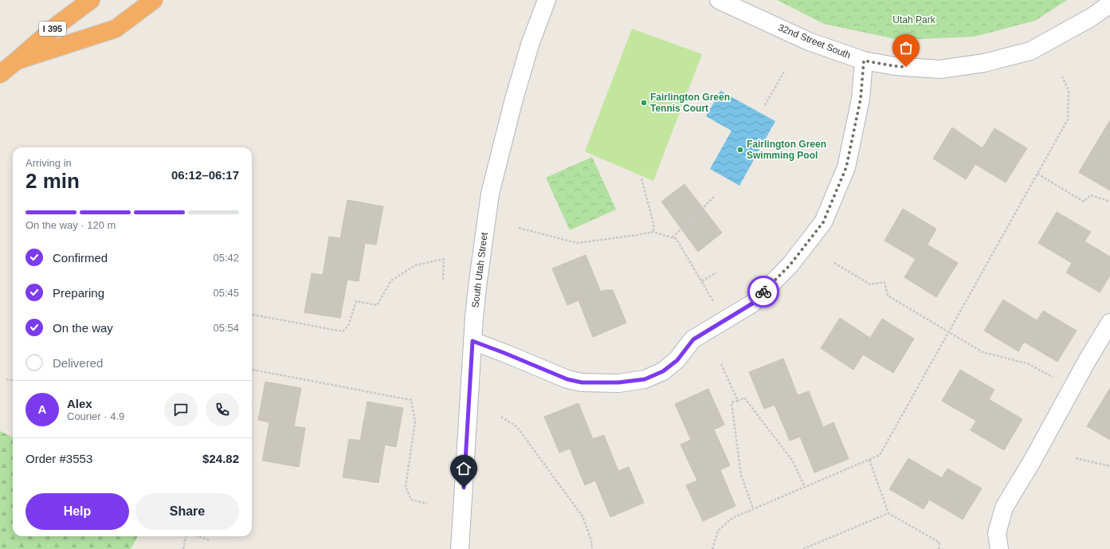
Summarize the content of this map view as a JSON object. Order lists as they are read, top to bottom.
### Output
{
  "streets": {
    "highway": ["I 395"],
    "street": ["32nd Street South", "South Utah Street"]
  },
  "parks": ["Utah Park"],
  "places": ["Fairlington Green Tennis Court", "Fairlington Green Swimming Pool"],
  "page": {
    "heading": ["2 min", "Arriving in", "06:12–06:17"],
    "panel": [
      "Alex",
      "Courier · 4.9",
      "Order #3553",
      "$24.82"
    ],
    "bar": "On the way · 120 m",
    "list": [
      ["Confirmed", "05:42"],
      ["Preparing", "05:45"],
      ["On the way", "05:54"],
      "Delivered"
    ],
    "round": "A",
    "buttons": ["Help", "Share"]
  }
}
